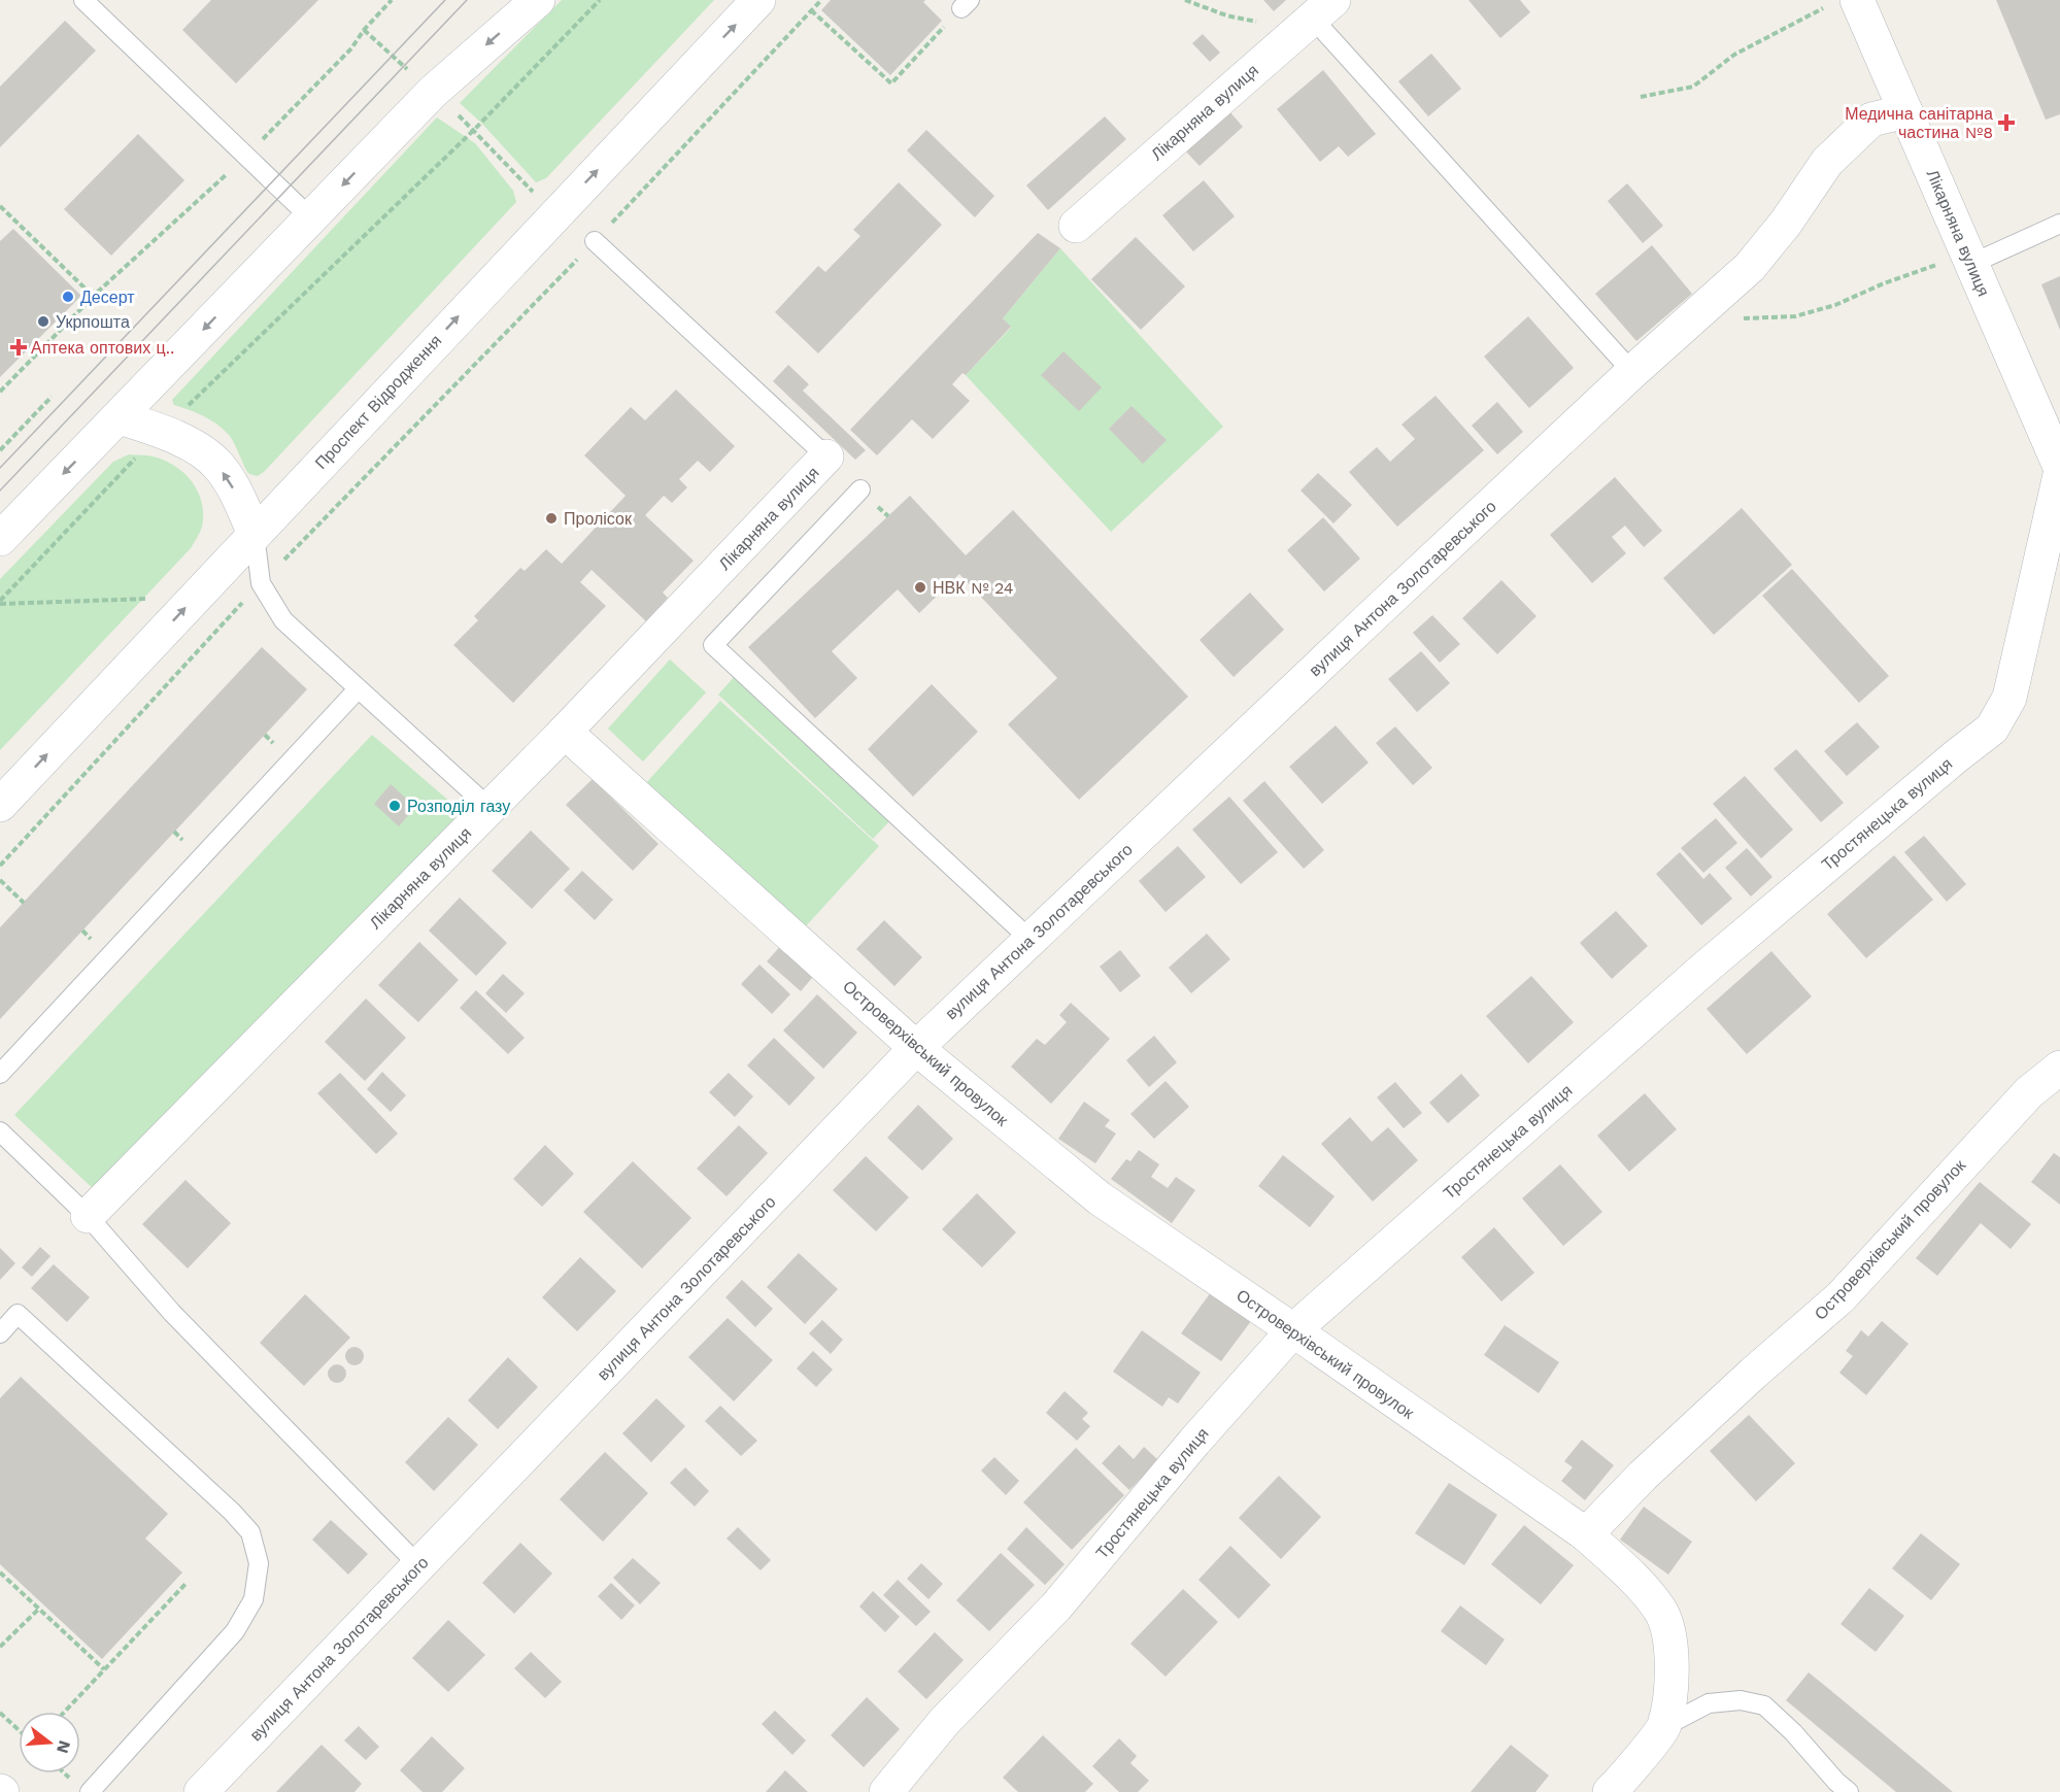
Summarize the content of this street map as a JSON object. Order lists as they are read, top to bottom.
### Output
{
  "streets": {
    "street": [
      "Лікарняна вулиця",
      "Проспект Відродження",
      "вулиця Антона Золотаревського",
      "Тростянецька вулиця",
      "Островерхівський провулок"
    ]
  },
  "crossings": [
    ["Лікарняна вулиця", "вулиця Антона Золотаревського"],
    ["Лікарняна вулиця", "Островерхівський провулок"],
    ["вулиця Антона Золотаревського", "Островерхівський провулок"],
    ["Тростянецька вулиця", "Островерхівський провулок"]
  ],
  "places": {
    "health": ["Медична санітарна частина №8", "Аптека оптових ц‥"],
    "other": [
      "Десерт",
      "Укрпошта",
      "Пролісок",
      "НВК № 24",
      "Розподіл газу"
    ]
  },
  "north": "right"
}
